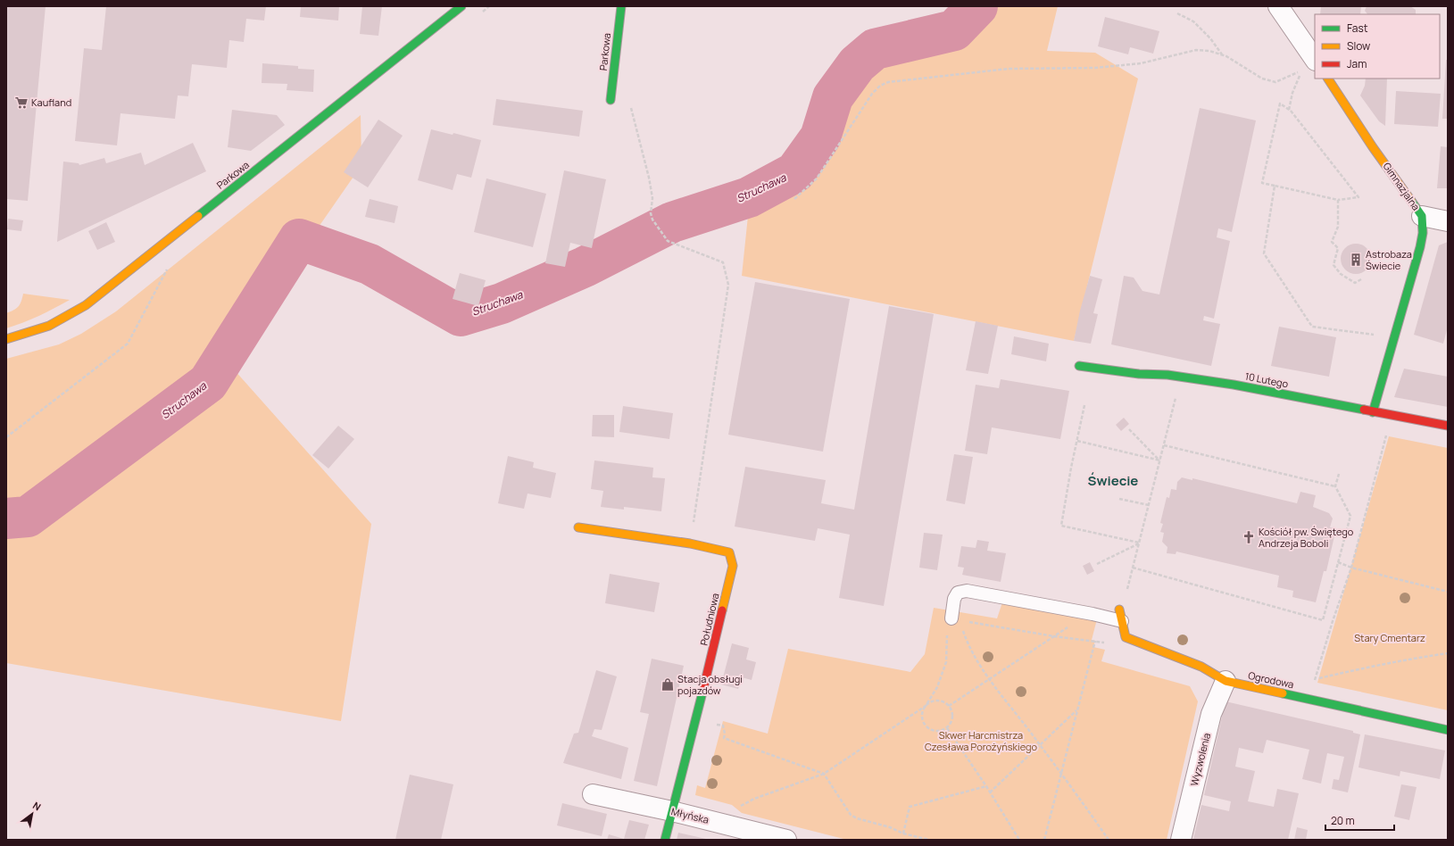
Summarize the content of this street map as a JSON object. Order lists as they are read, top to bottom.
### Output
{
  "streets": {
    "street": [
      "Parkowa",
      "Gimnazjalna",
      "10 Lutego",
      "Południowa",
      "Ogrodowa",
      "Wyzwolenia",
      "Młyńska"
    ]
  },
  "crossings": [
    ["Gimnazjalna", "10 Lutego"],
    ["Południowa", "Młyńska"],
    ["Ogrodowa", "Wyzwolenia"]
  ],
  "districts": ["Świecie"],
  "water": ["Struchawa"],
  "parks": ["Stary Cmentarz", "Skwer Harcmistrza Czesława Porożyńskiego"],
  "places": {
    "supermarket": ["Kaufland"],
    "building": ["Astrobaza Świecie"],
    "church": ["Kościół pw. Świętego Andrzeja Boboli"],
    "shop": ["Stacja obsługi pojazdów"]
  },
  "legend": ["Fast", "Slow", "Jam"],
  "scale_bar": "20 m",
  "north": "top right"
}
